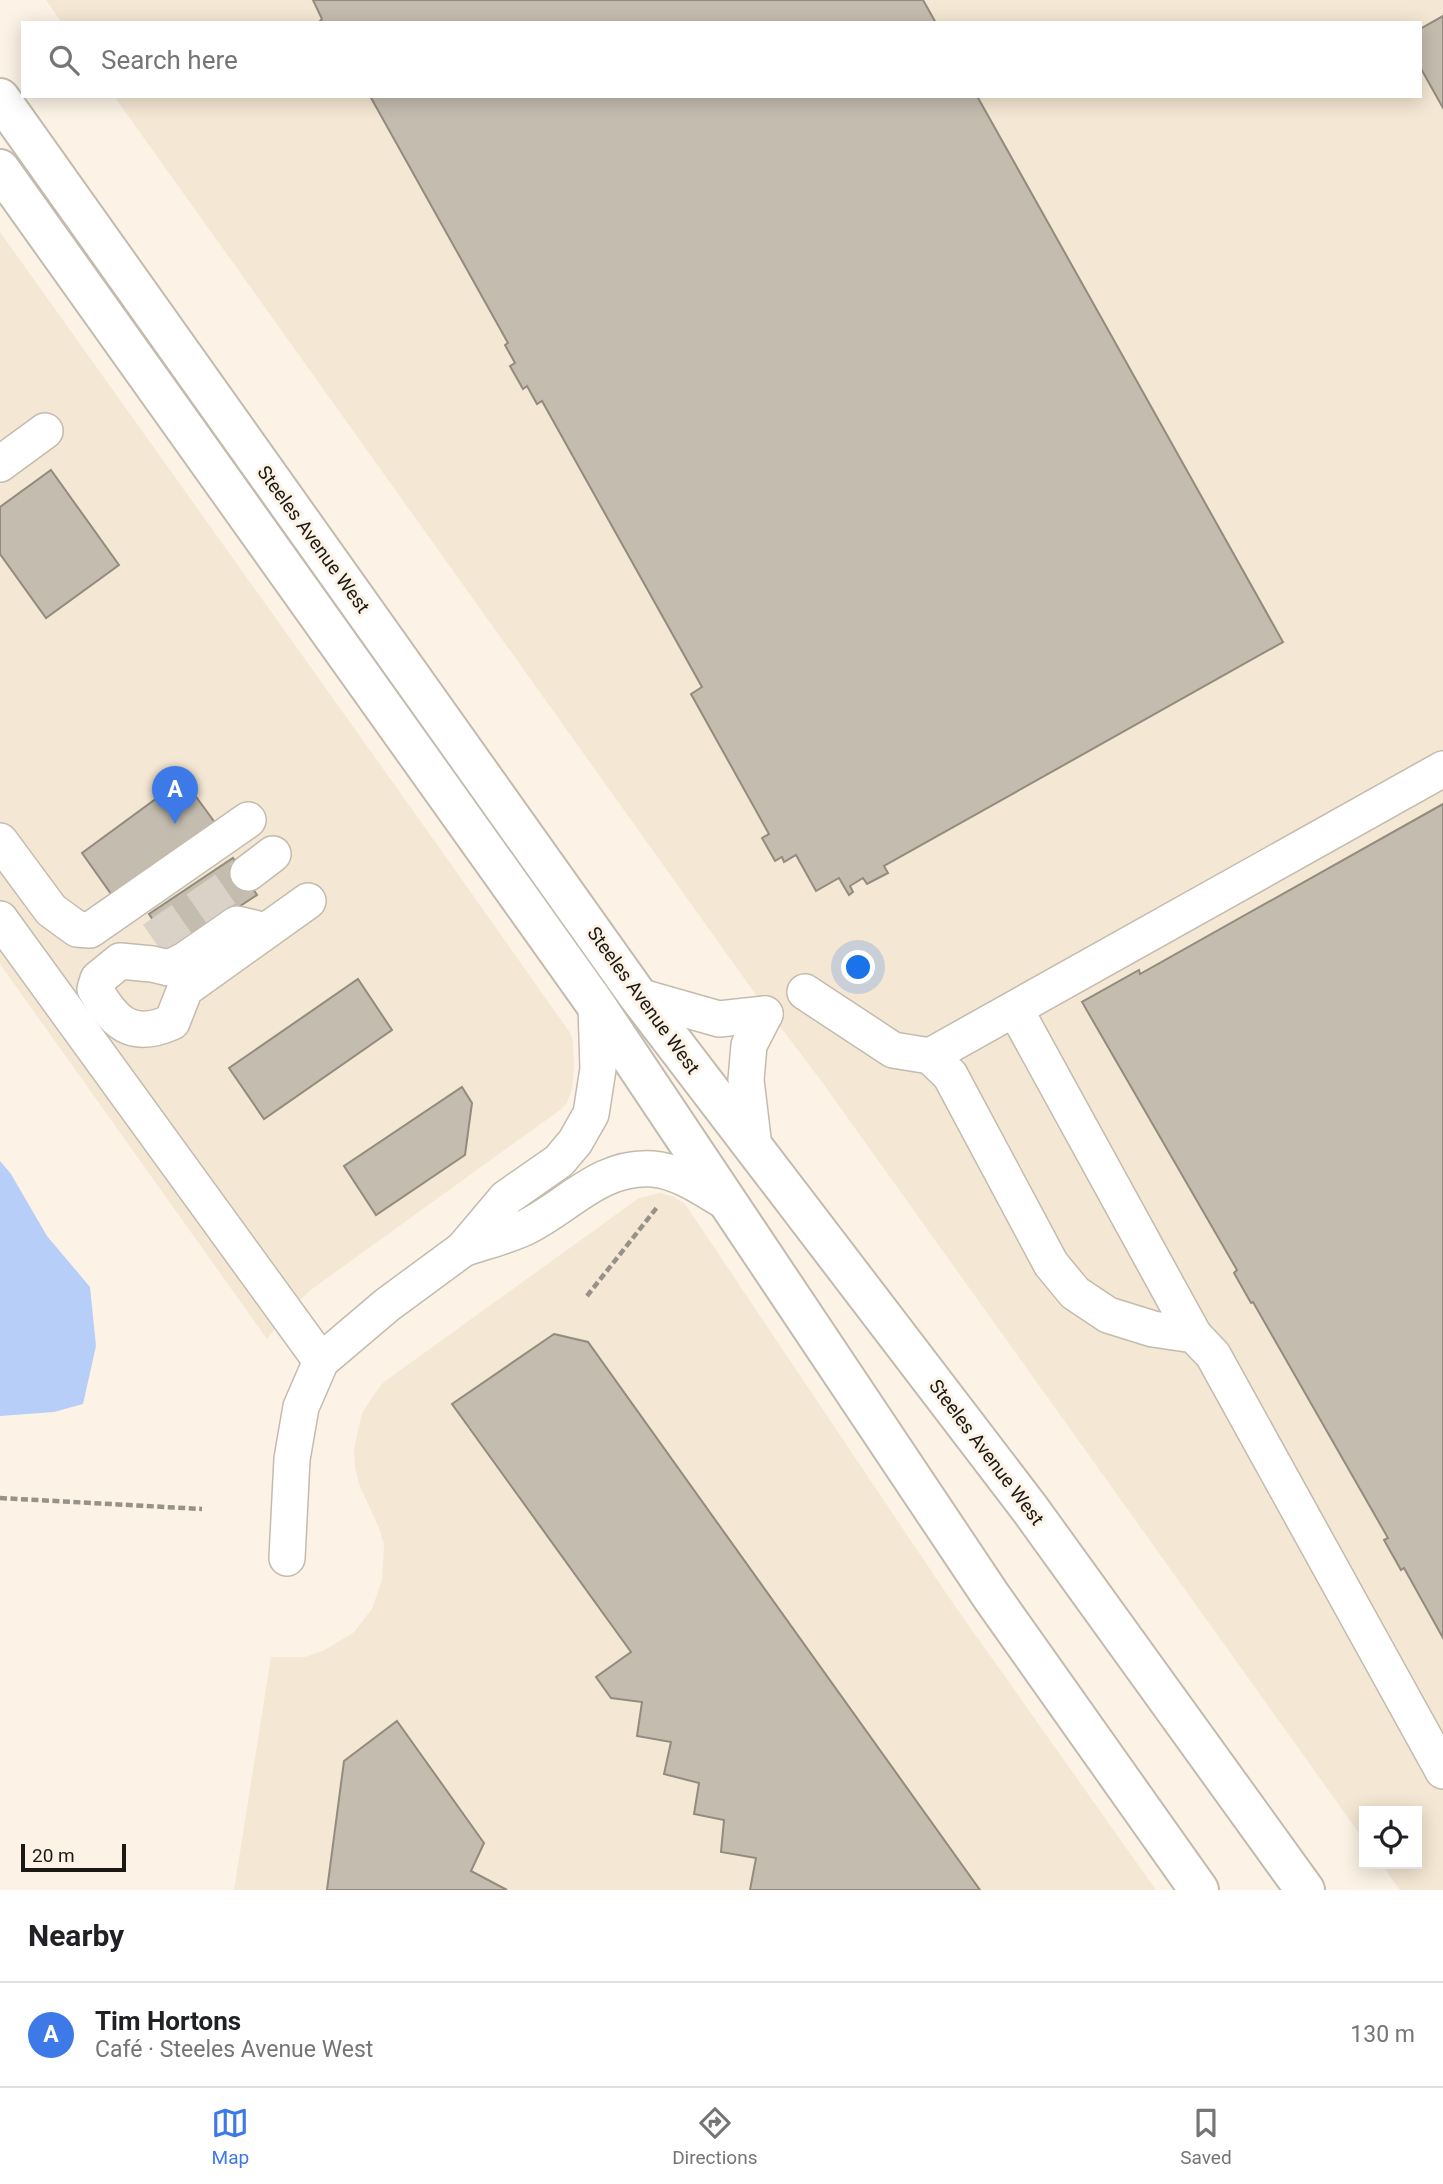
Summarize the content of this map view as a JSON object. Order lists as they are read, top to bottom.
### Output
{
  "streets": {
    "main road": ["Steeles Avenue West"]
  },
  "scale_bar": "20 m",
  "page": {
    "search": "Search here",
    "pins": "A",
    "scale": "20 m",
    "heading": "Nearby",
    "list": [
      {
        "mark": "A",
        "name": "Tim Hortons",
        "note": "Café · Steeles Avenue West",
        "value": "130 m"
      }
    ],
    "nav": ["Map", "Directions", "Saved"]
  }
}
